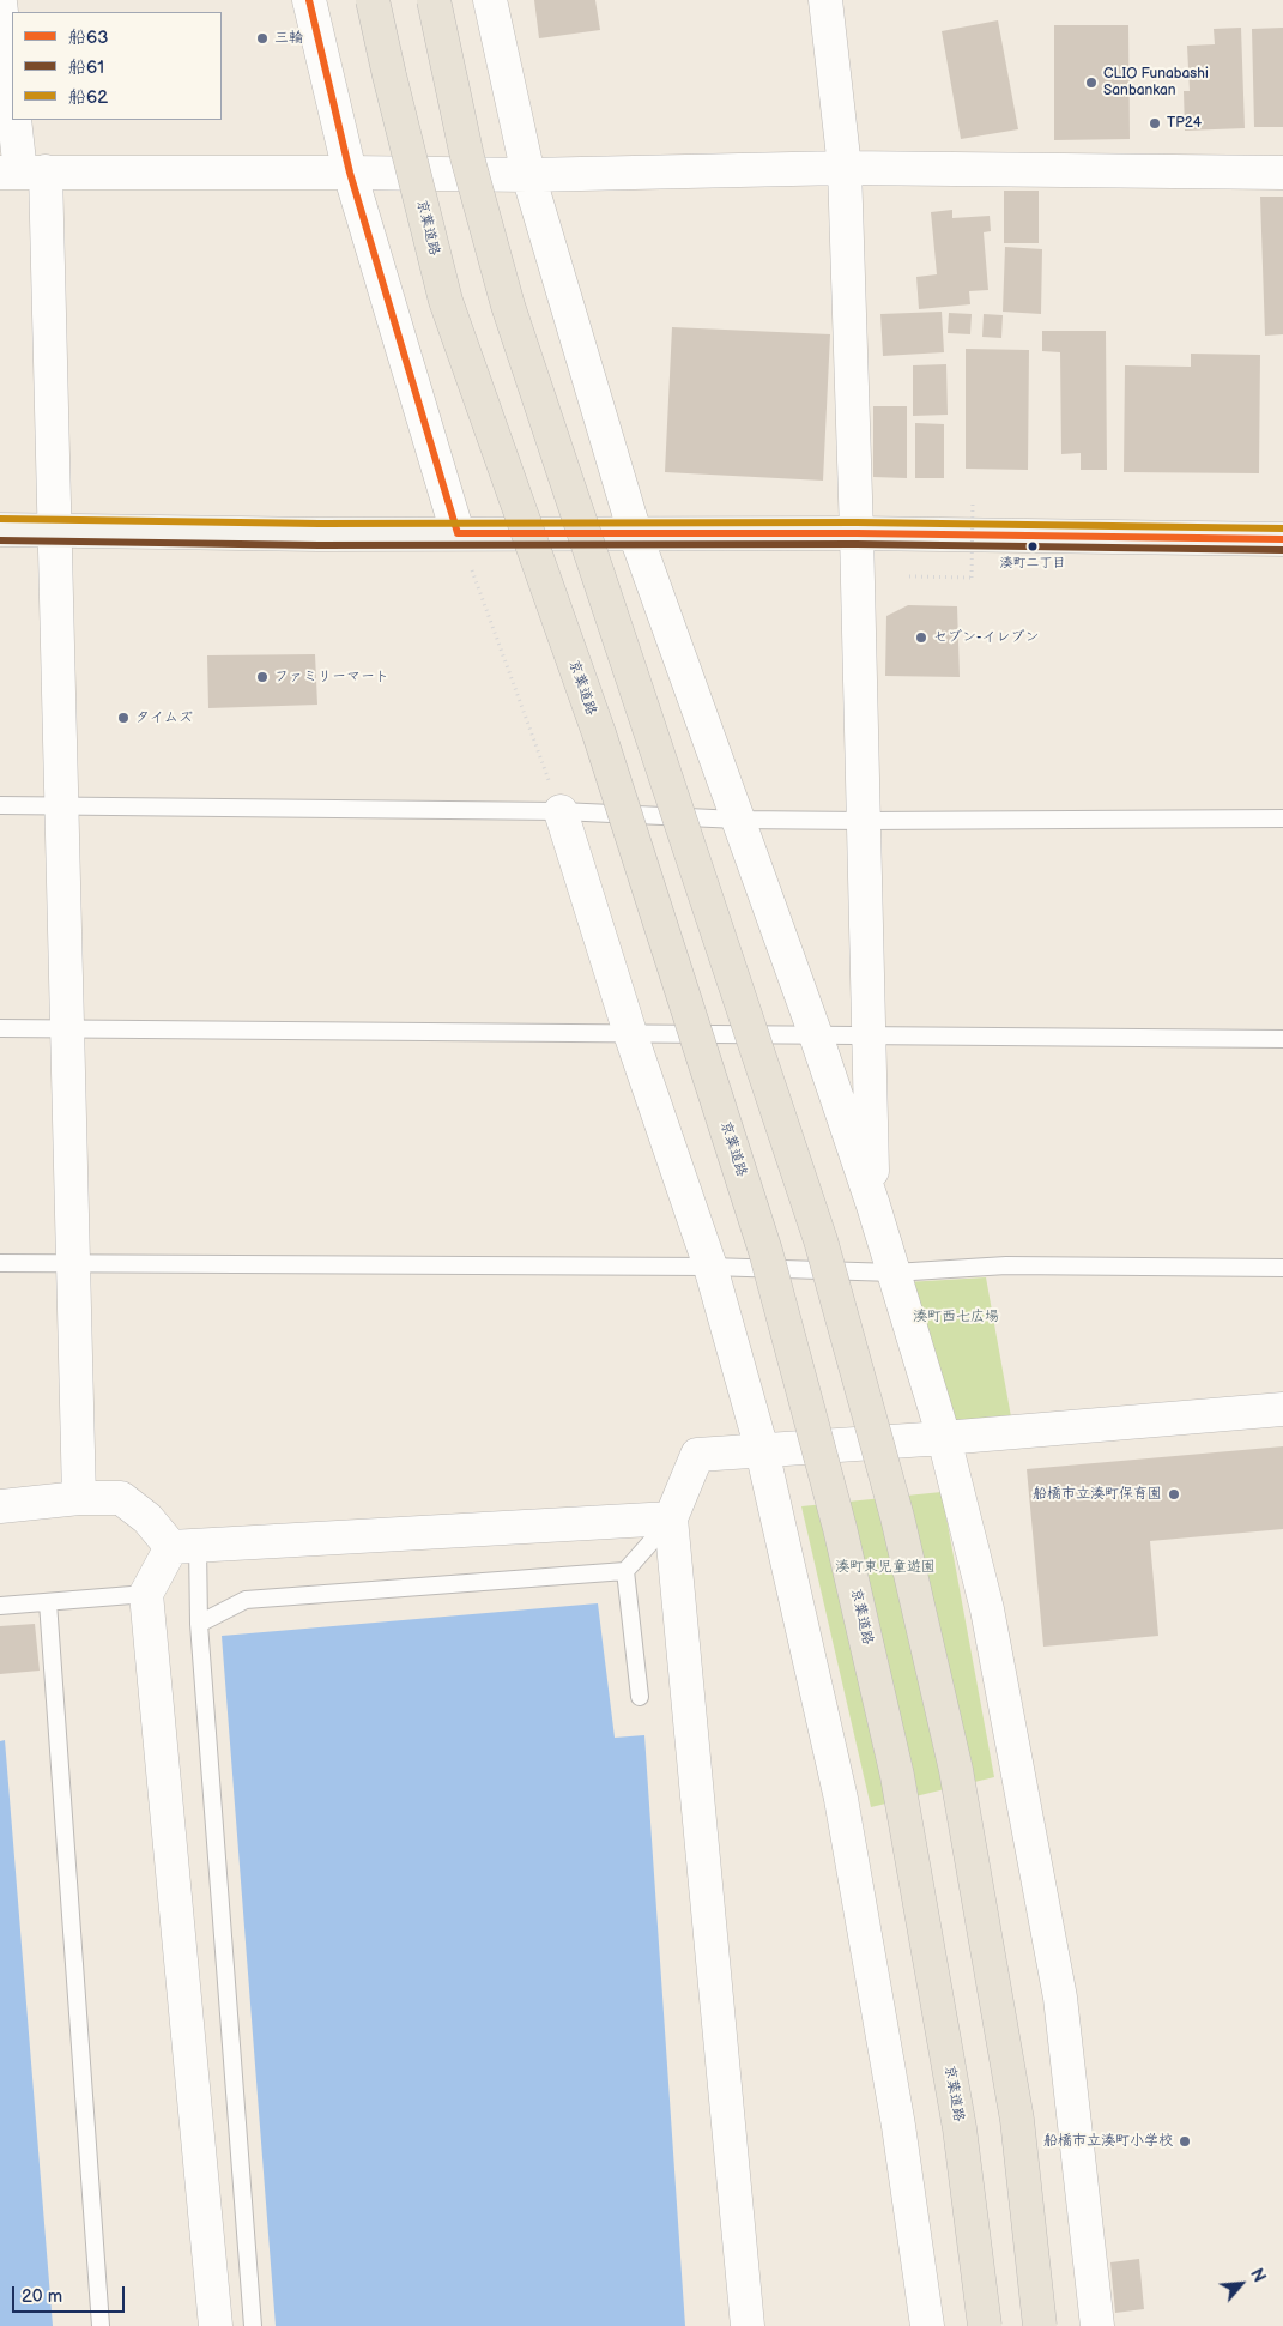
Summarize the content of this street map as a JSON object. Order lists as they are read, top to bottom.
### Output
{
  "streets": {
    "highway": ["京葉道路"]
  },
  "parks": ["湊町西七広場", "湊町東児童遊園"],
  "places": [
    "三輪",
    "CLIO Funabashi Sanbankan",
    "TP24",
    "湊町二丁目",
    "セブン-イレブン",
    "ファミリーマート",
    "タイムズ",
    "船橋市立湊町保育園",
    "船橋市立湊町小学校"
  ],
  "lines": ["transit line 船63", "transit line 船62", "transit line 船61"],
  "legend": ["船63", "船61", "船62"],
  "scale_bar": "20 m",
  "north": "top right"
}
